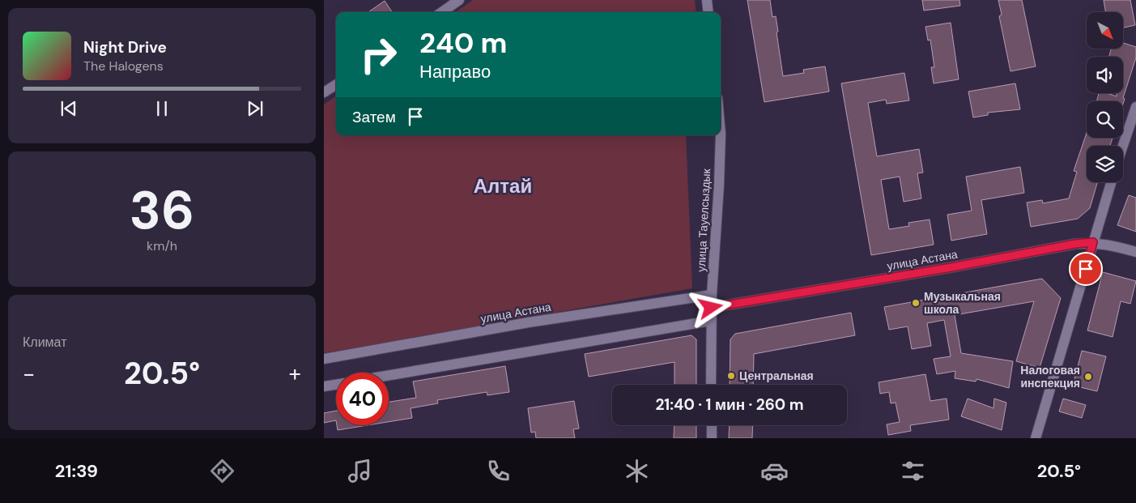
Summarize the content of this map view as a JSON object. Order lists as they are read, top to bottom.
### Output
{
  "streets": {
    "street": ["улица Тауелсыздык", "улица Астана"]
  },
  "crossings": [
    ["улица Тауелсыздык", "улица Астана"]
  ],
  "districts": ["Алтай"],
  "places": ["Музыкальная школа", "Центральная", "Налоговая инспекция"],
  "north": "bottom right",
  "page": {
    "turn": ["240 m", "Направо"],
    "song": ["Night Drive", "The Halogens"],
    "then": "Затем",
    "tile": [
      ["36", "km/h"],
      "Климат"
    ],
    "heat": ["−", "20.5°", "+"],
    "limit": "40",
    "trip": "21:40 · 1 мин · 260 m",
    "tabs": ["21:39", "20.5°"]
  }
}
